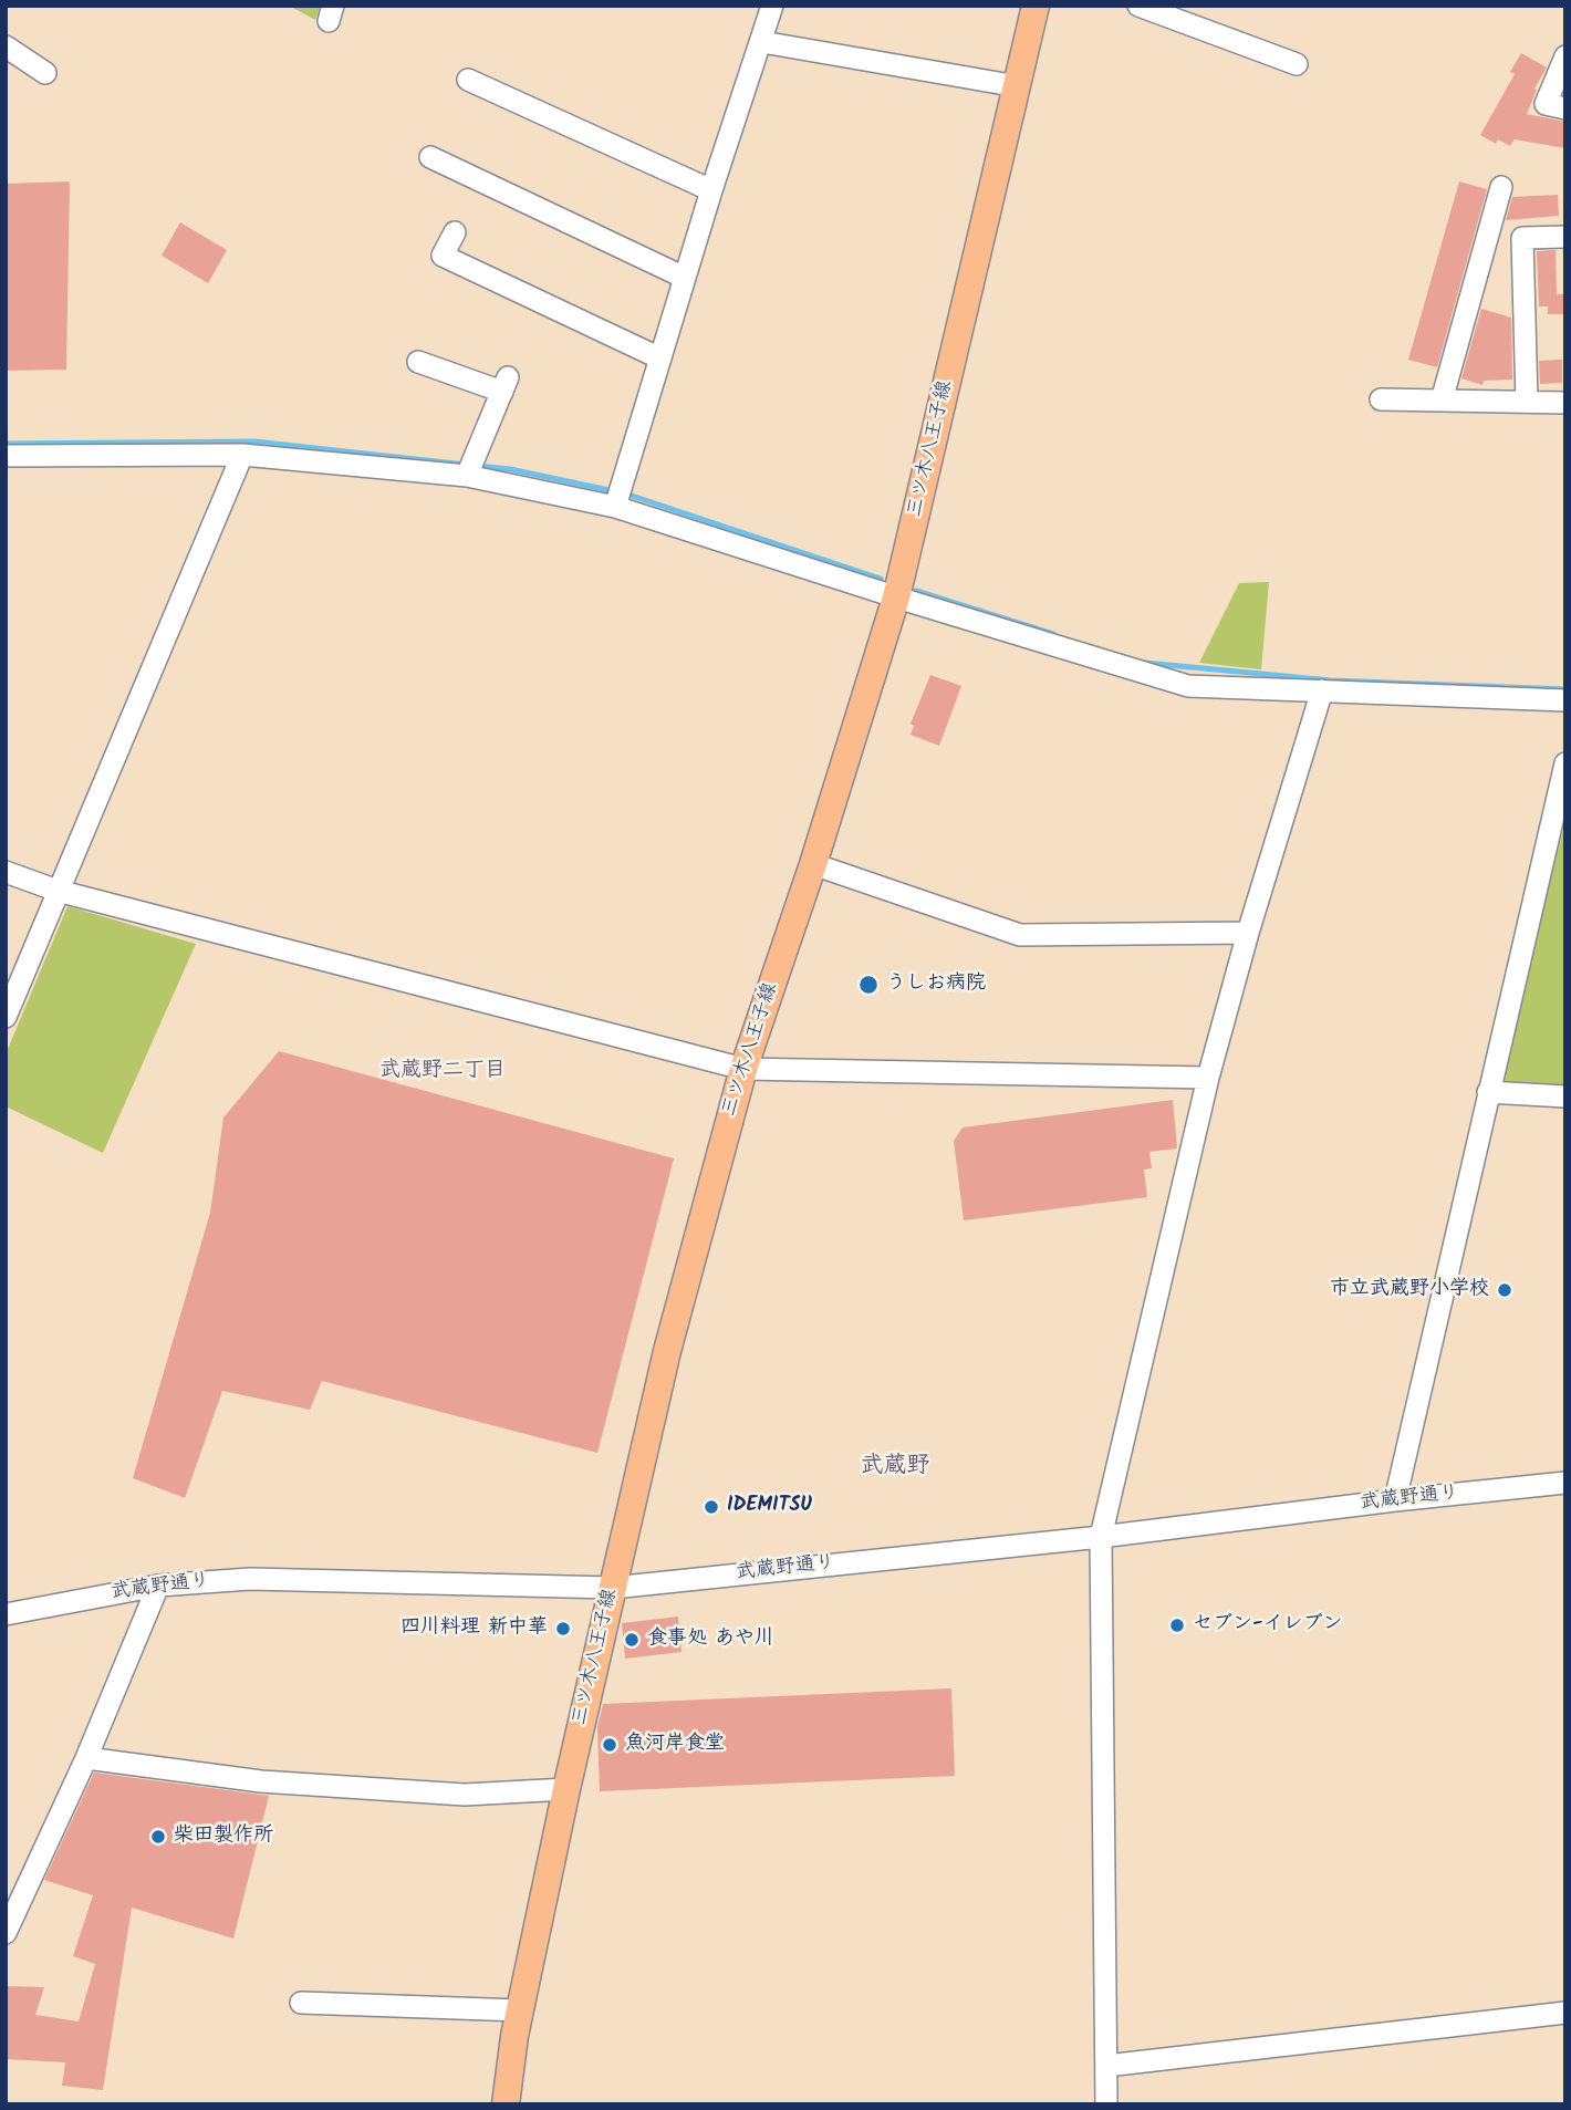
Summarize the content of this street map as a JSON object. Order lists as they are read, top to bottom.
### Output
{
  "streets": {
    "main road": ["三ツ木八王子線"],
    "street": ["武蔵野通り"]
  },
  "crossings": [
    ["三ツ木八王子線", "武蔵野通り"]
  ],
  "districts": ["武蔵野二丁目", "武蔵野"],
  "places": [
    "うしお病院",
    "市立武蔵野小学校",
    "IDEMITSU",
    "セブン-イレブン",
    "四川料理 新中華",
    "食事処 あや川",
    "魚河岸食堂",
    "柴田製作所"
  ]
}
